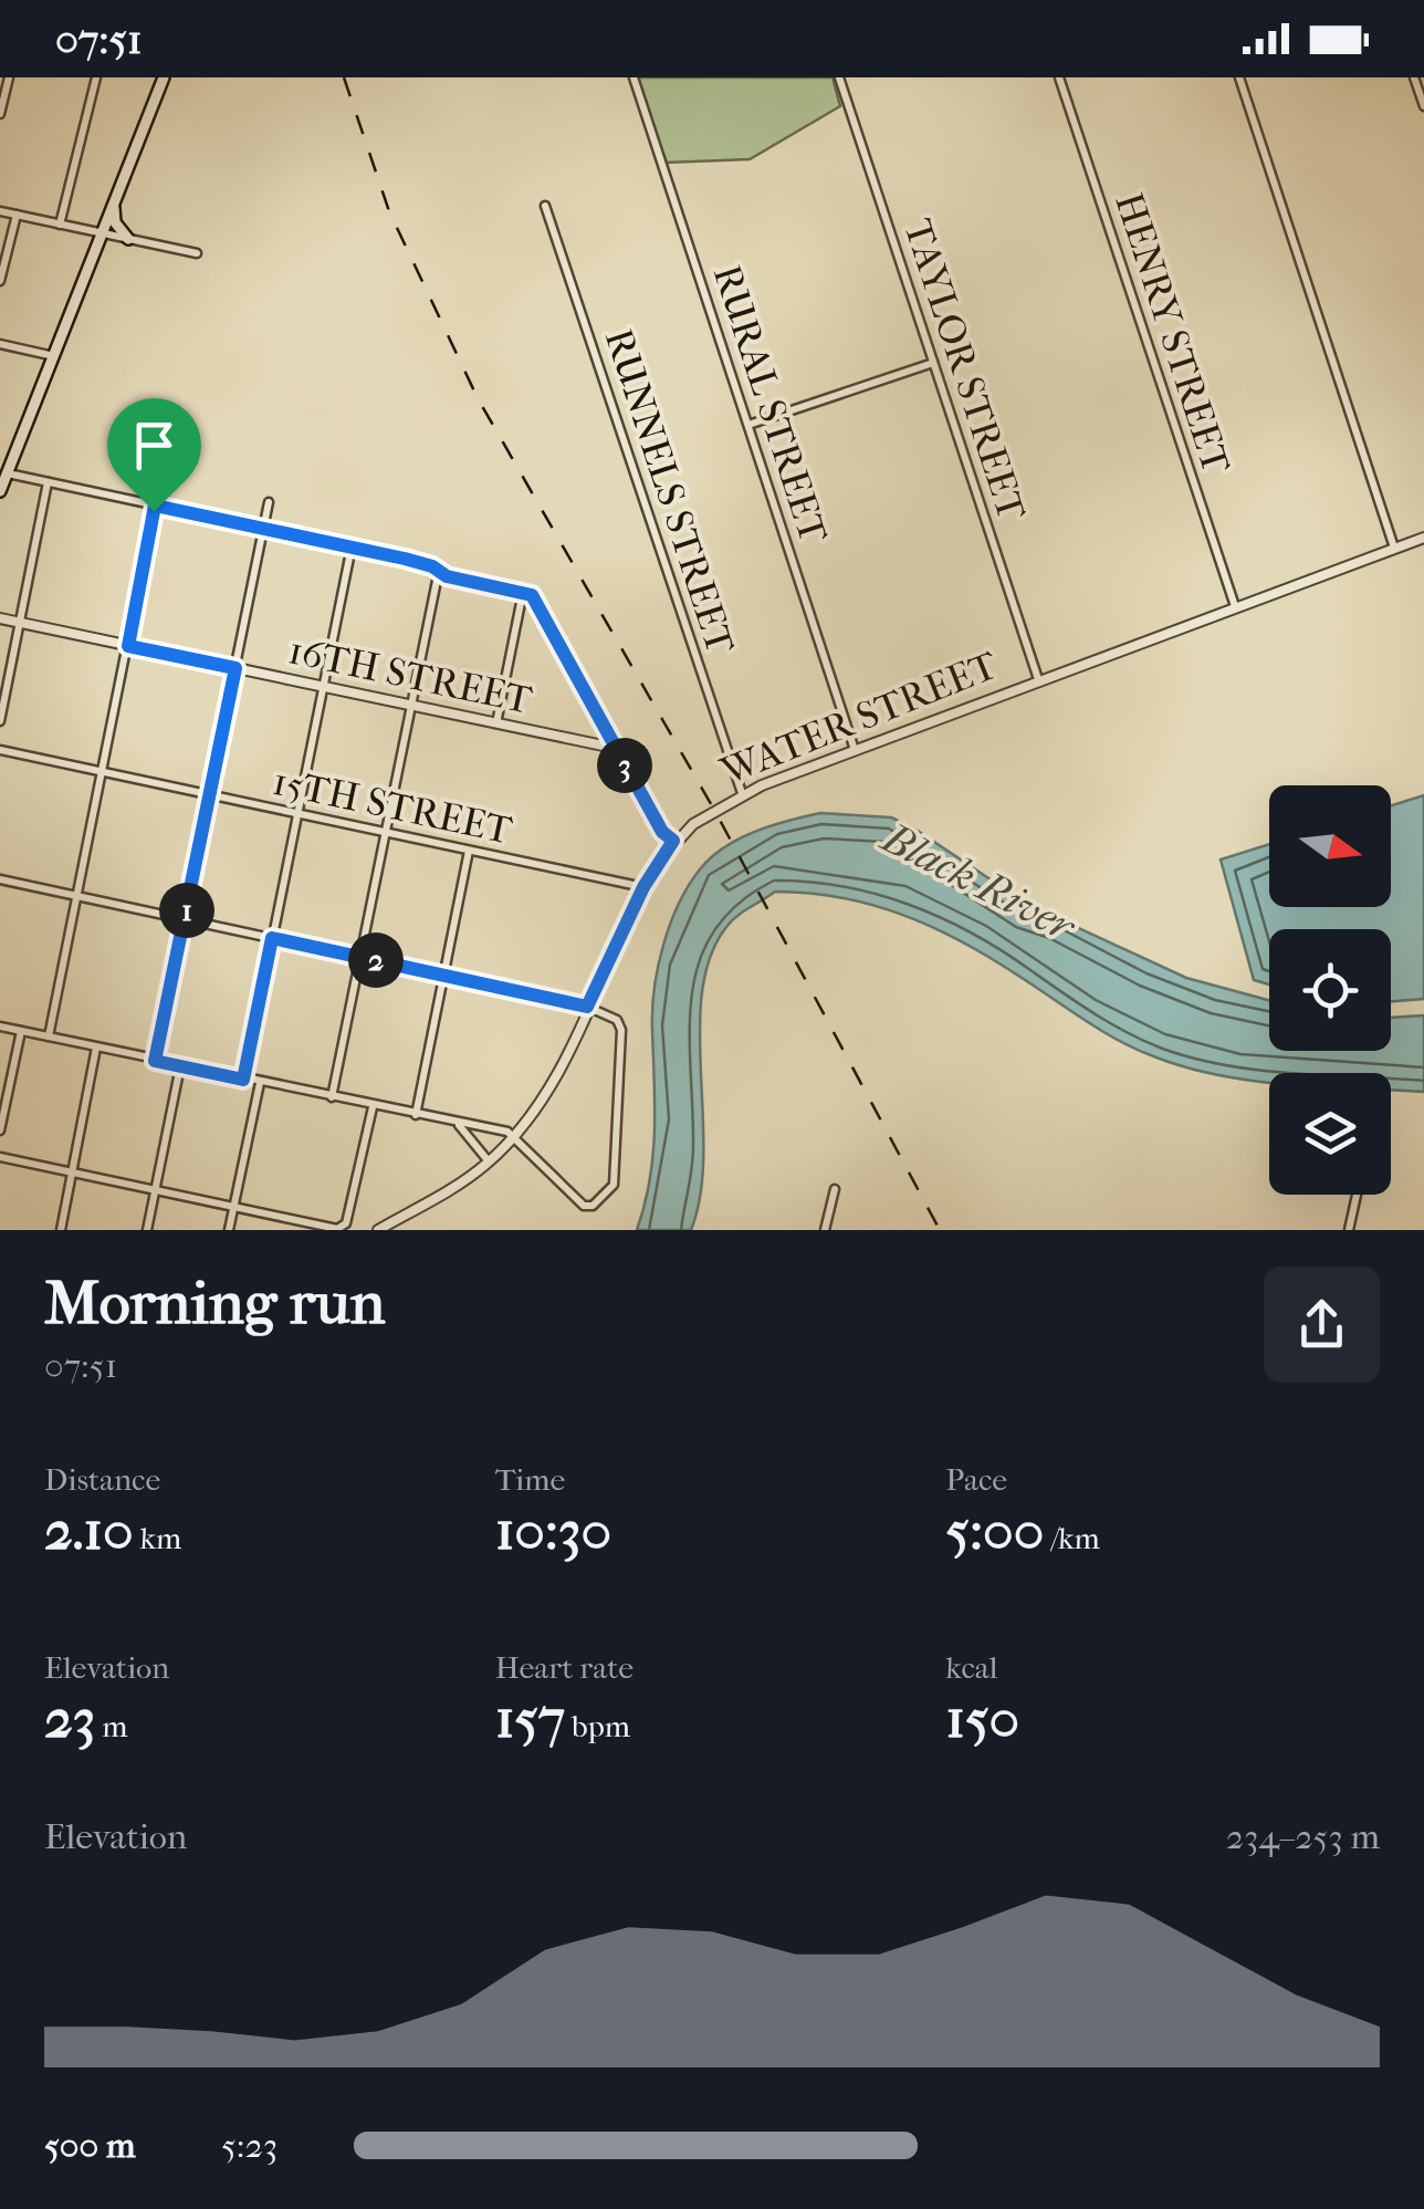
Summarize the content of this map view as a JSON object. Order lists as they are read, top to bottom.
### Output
{
  "streets": {
    "street": [
      "HENRY STREET",
      "TAYLOR STREET",
      "RURAL STREET",
      "RUNNELS STREET",
      "16TH STREET",
      "WATER STREET",
      "15TH STREET"
    ]
  },
  "crossings": [
    ["HENRY STREET", "WATER STREET"],
    ["TAYLOR STREET", "WATER STREET"],
    ["RURAL STREET", "WATER STREET"],
    ["RUNNELS STREET", "WATER STREET"],
    ["WATER STREET", "15TH STREET"]
  ],
  "water": ["Black River"],
  "north": "right",
  "page": {
    "status": "07:51",
    "pins": ["3", "1", "2"],
    "heading": ["Morning run", "07:51"],
    "stats": [
      ["Distance", "2.10 km"],
      ["Time", "10:30"],
      ["Pace", "5:00 /km"],
      ["Elevation", "23 m"],
      ["Heart rate", "157 bpm"],
      ["kcal", "150"]
    ],
    "chart": ["Elevation", "234–253 m"],
    "list": [
      {
        "name": "500 m",
        "note": "5:23"
      }
    ]
  }
}
